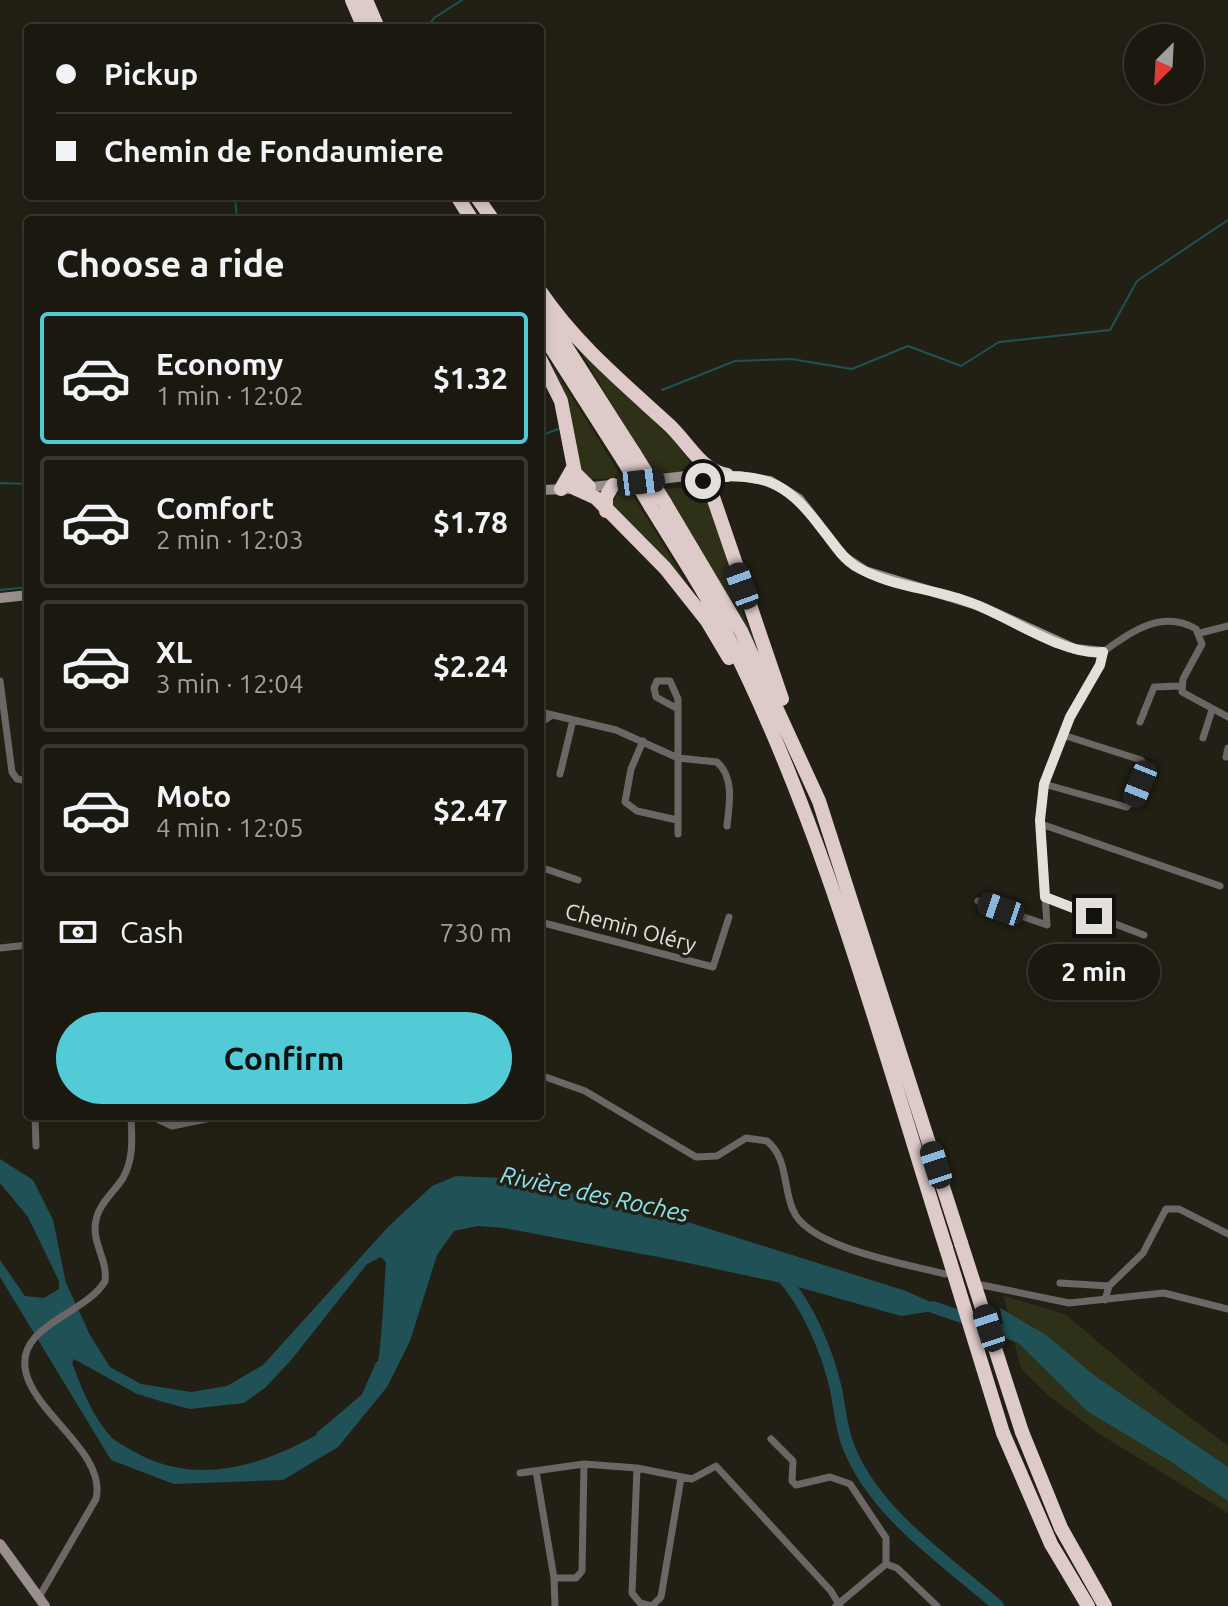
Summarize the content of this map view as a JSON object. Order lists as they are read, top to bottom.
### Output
{
  "streets": {
    "street": ["Chemin Oléry"]
  },
  "water": ["Rivière des Roches"],
  "north": "bottom left",
  "page": {
    "banner": ["Pickup", "Chemin de Fondaumiere"],
    "heading": "Choose a ride",
    "list": [
      {
        "name": "Economy",
        "note": "1 min · 12:02",
        "value": "$1.32"
      },
      {
        "name": "Comfort",
        "note": "2 min · 12:03",
        "value": "$1.78"
      },
      {
        "name": "XL",
        "note": "3 min · 12:04",
        "value": "$2.24"
      },
      {
        "name": "Moto",
        "note": "4 min · 12:05",
        "value": "$2.47"
      }
    ],
    "pay": ["Cash", "730 m"],
    "bubble": "2 min",
    "buttons": "Confirm"
  }
}
